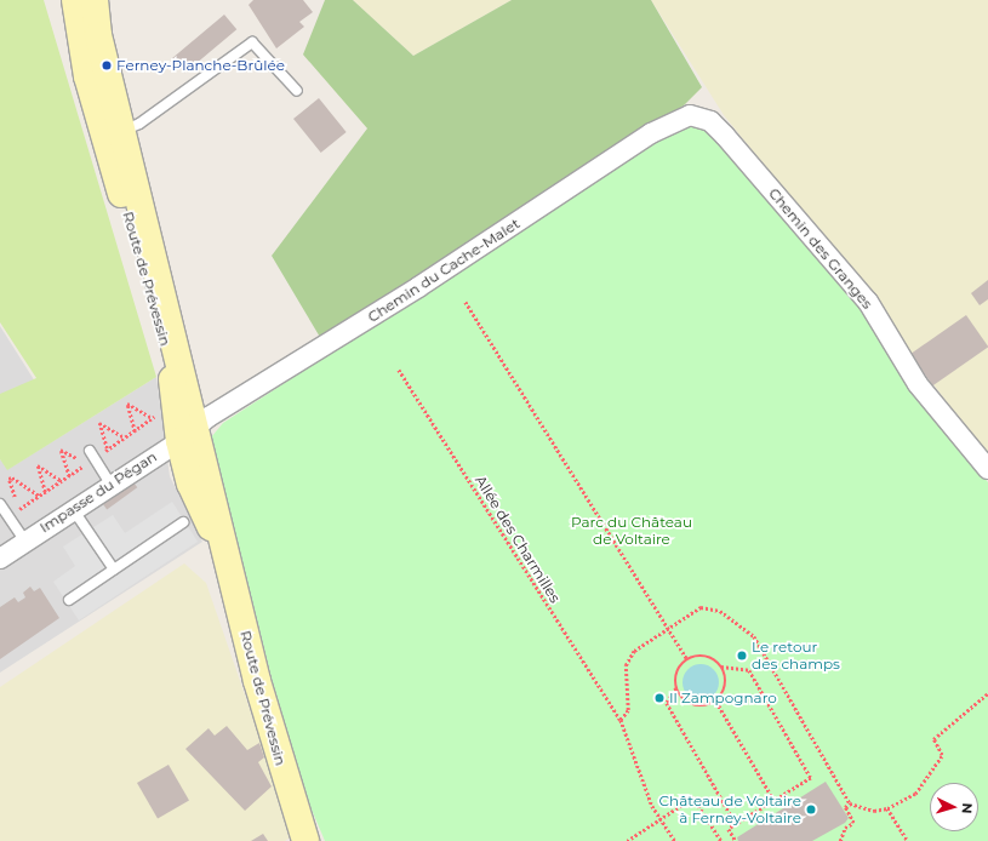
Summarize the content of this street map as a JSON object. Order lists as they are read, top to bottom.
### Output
{
  "streets": {
    "main road": ["Route de Prévessin"],
    "street": ["Chemin des Granges", "Chemin du Cache-Malet", "Impasse du Pégan"],
    "path": ["Allée des Charmilles"]
  },
  "crossings": [
    ["Chemin des Granges", "Chemin du Cache-Malet"],
    ["Chemin du Cache-Malet", "Route de Prévessin"],
    ["Chemin du Cache-Malet", "Impasse du Pégan"],
    ["Route de Prévessin", "Impasse du Pégan"]
  ],
  "parks": ["Parc du Château de Voltaire"],
  "places": [
    "Ferney-Planche-Brûlée",
    "Le retour des champs",
    "Il Zampognaro",
    "Château de Voltaire à Ferney-Voltaire"
  ],
  "north": "right"
}
